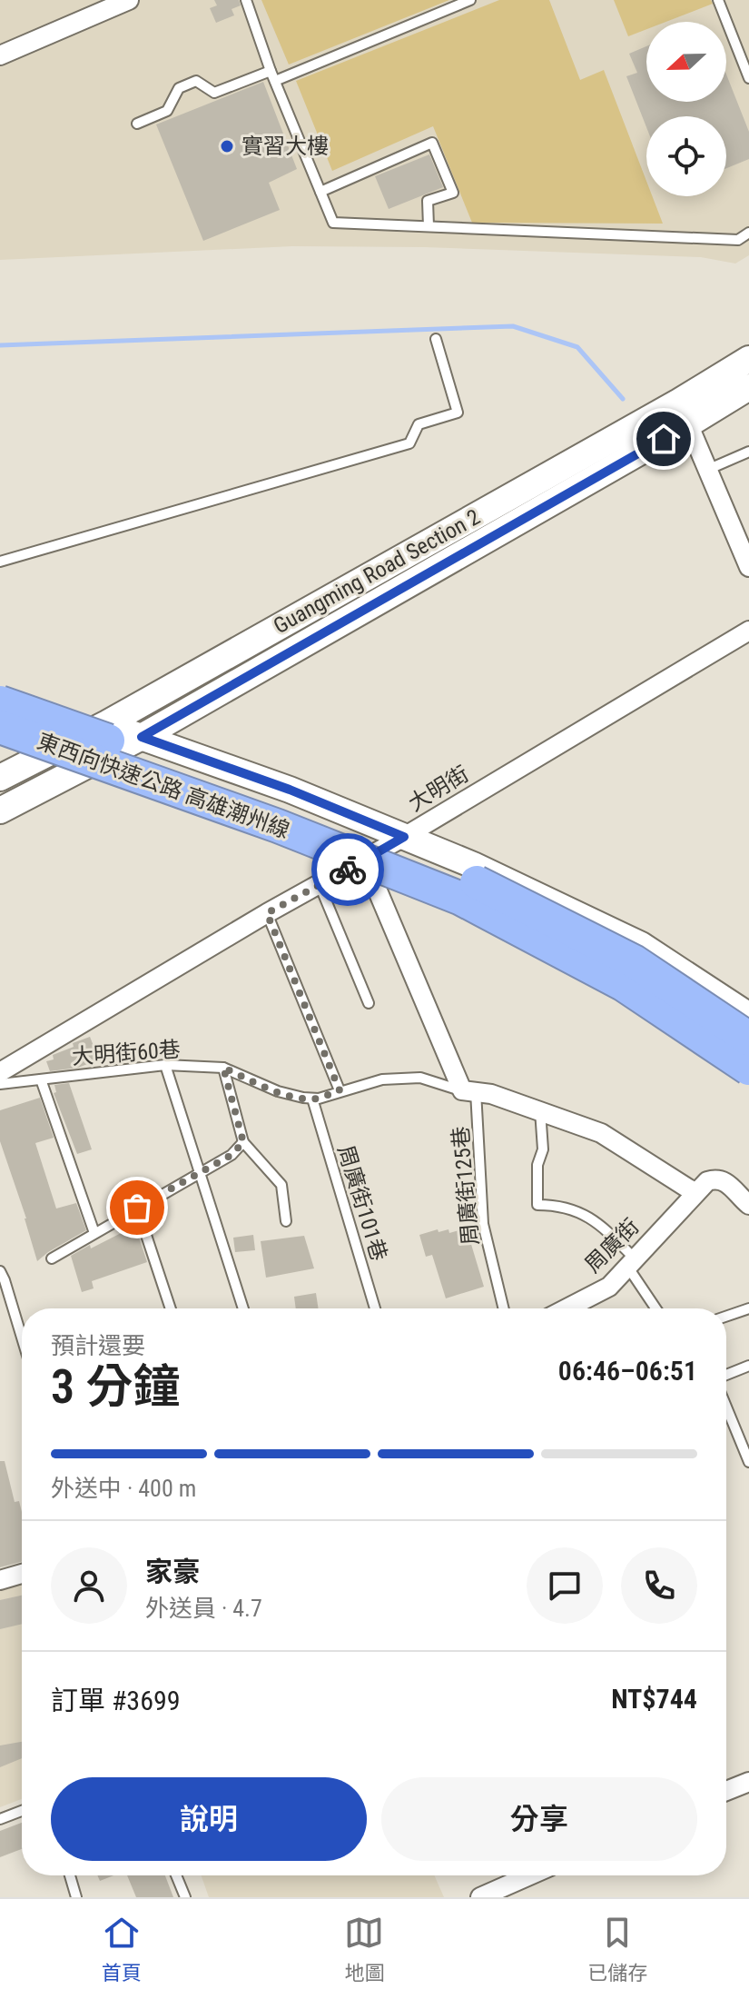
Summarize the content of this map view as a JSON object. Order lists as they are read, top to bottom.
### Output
{
  "streets": {
    "highway": ["東西向快速公路 高雄潮州線"],
    "street": ["Guangming Road Section 2", "大明街", "周廣街"],
    "lane": ["大明街60巷", "周廣街125巷", "周廣街101巷"]
  },
  "crossings": [
    ["大明街60巷", "周廣街125巷"],
    ["大明街60巷", "周廣街101巷"]
  ],
  "places": ["實習大樓"],
  "north": "left",
  "page": {
    "heading": ["3 分鐘", "預計還要", "06:46–06:51"],
    "panel": [
      "家豪",
      "外送員 · 4.7",
      "訂單 #3699",
      "NT$744"
    ],
    "bar": "外送中 · 400 m",
    "buttons": ["說明", "分享"],
    "tabs": ["首頁", "地圖", "已儲存"]
  }
}
